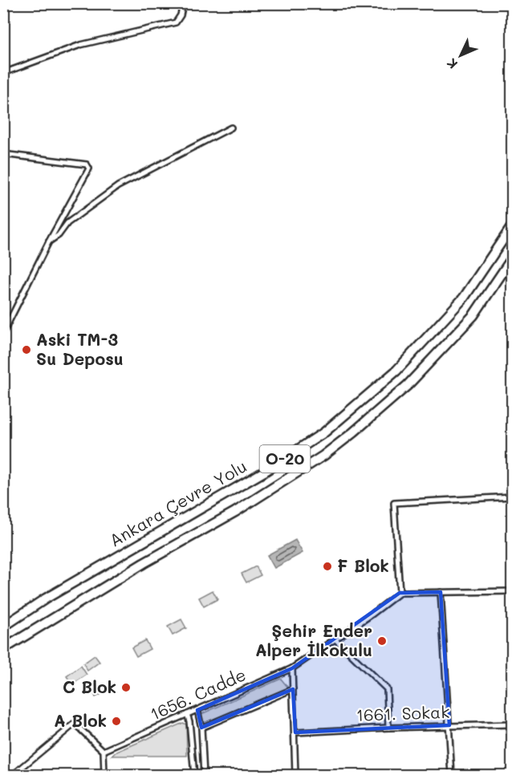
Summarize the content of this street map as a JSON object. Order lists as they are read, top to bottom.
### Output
{
  "streets": {
    "highway": ["O-20", "Ankara Çevre Yolu"],
    "street": ["1656. Cadde", "1661. Sokak"]
  },
  "places": [
    "Aski TM-3 Su Deposu",
    "F Blok",
    "Şehir Ender Alper İlkokulu",
    "C Blok",
    "A Blok"
  ],
  "north": "bottom left"
}
